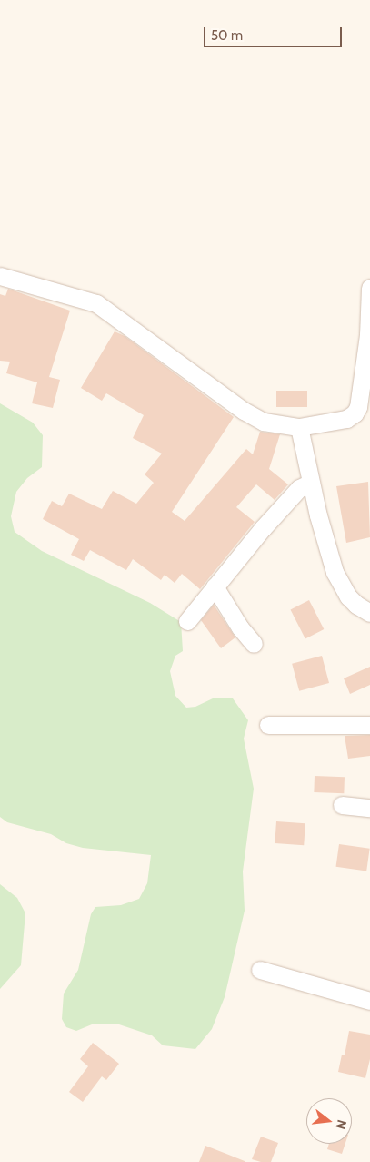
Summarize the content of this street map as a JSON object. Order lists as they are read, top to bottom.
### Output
{
  "scale_bar": "50 m",
  "north": "right"
}
